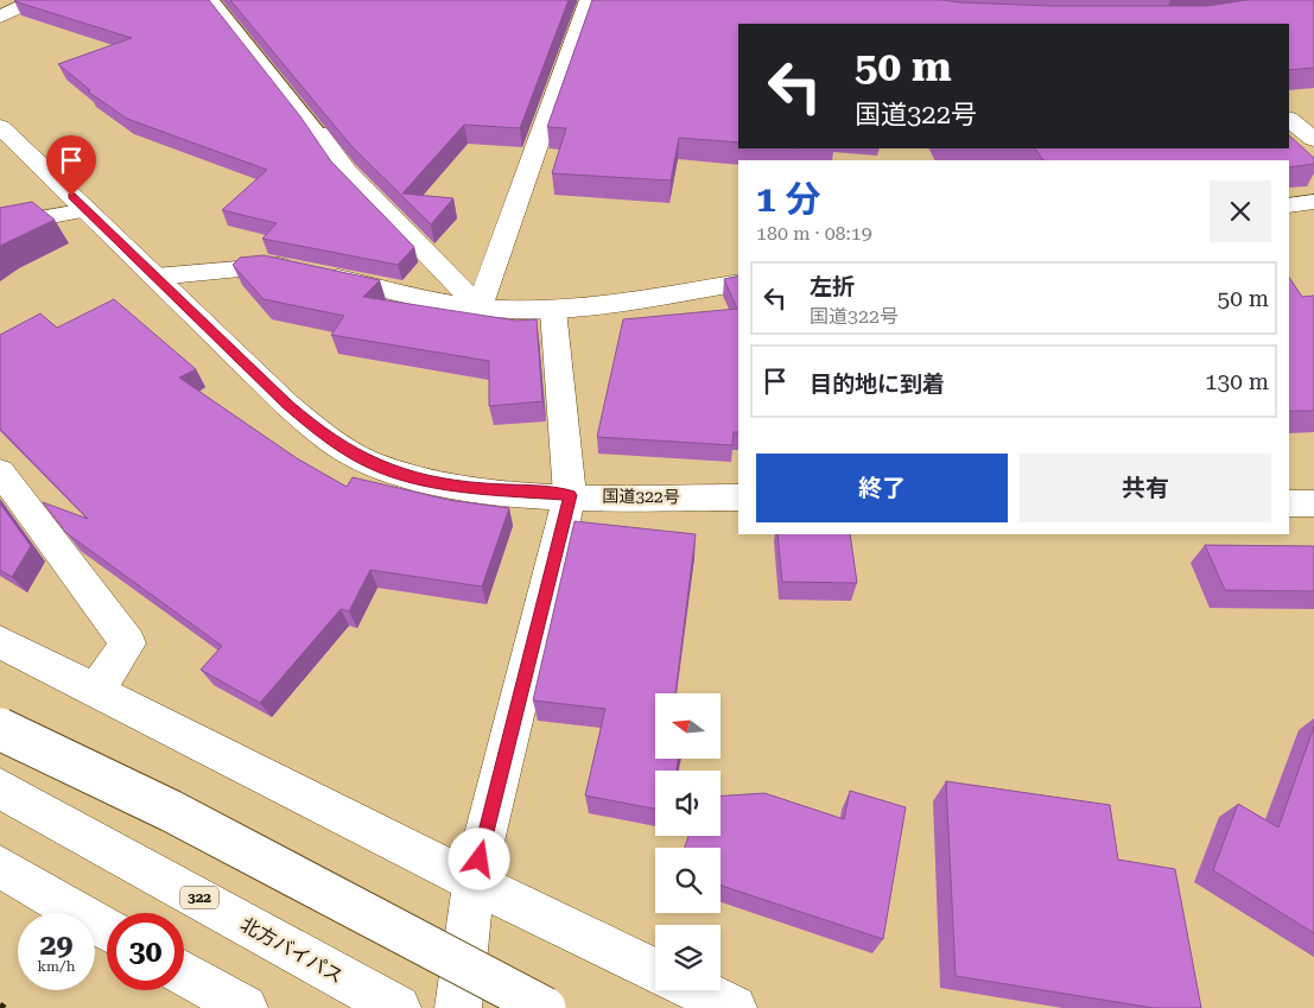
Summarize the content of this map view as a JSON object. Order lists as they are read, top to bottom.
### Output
{
  "streets": {
    "main road": ["国道322号", "322", "北方バイパス"]
  },
  "north": "left",
  "page": {
    "turn": ["50 m", "国道322号"],
    "heading": ["1 分", "180 m · 08:19"],
    "list": [
      {
        "name": "左折",
        "note": "国道322号",
        "value": "50 m"
      },
      {
        "name": "目的地に到着",
        "value": "130 m"
      }
    ],
    "buttons": ["終了", "共有"],
    "speed": "29 km/h",
    "limit": "30"
  }
}
